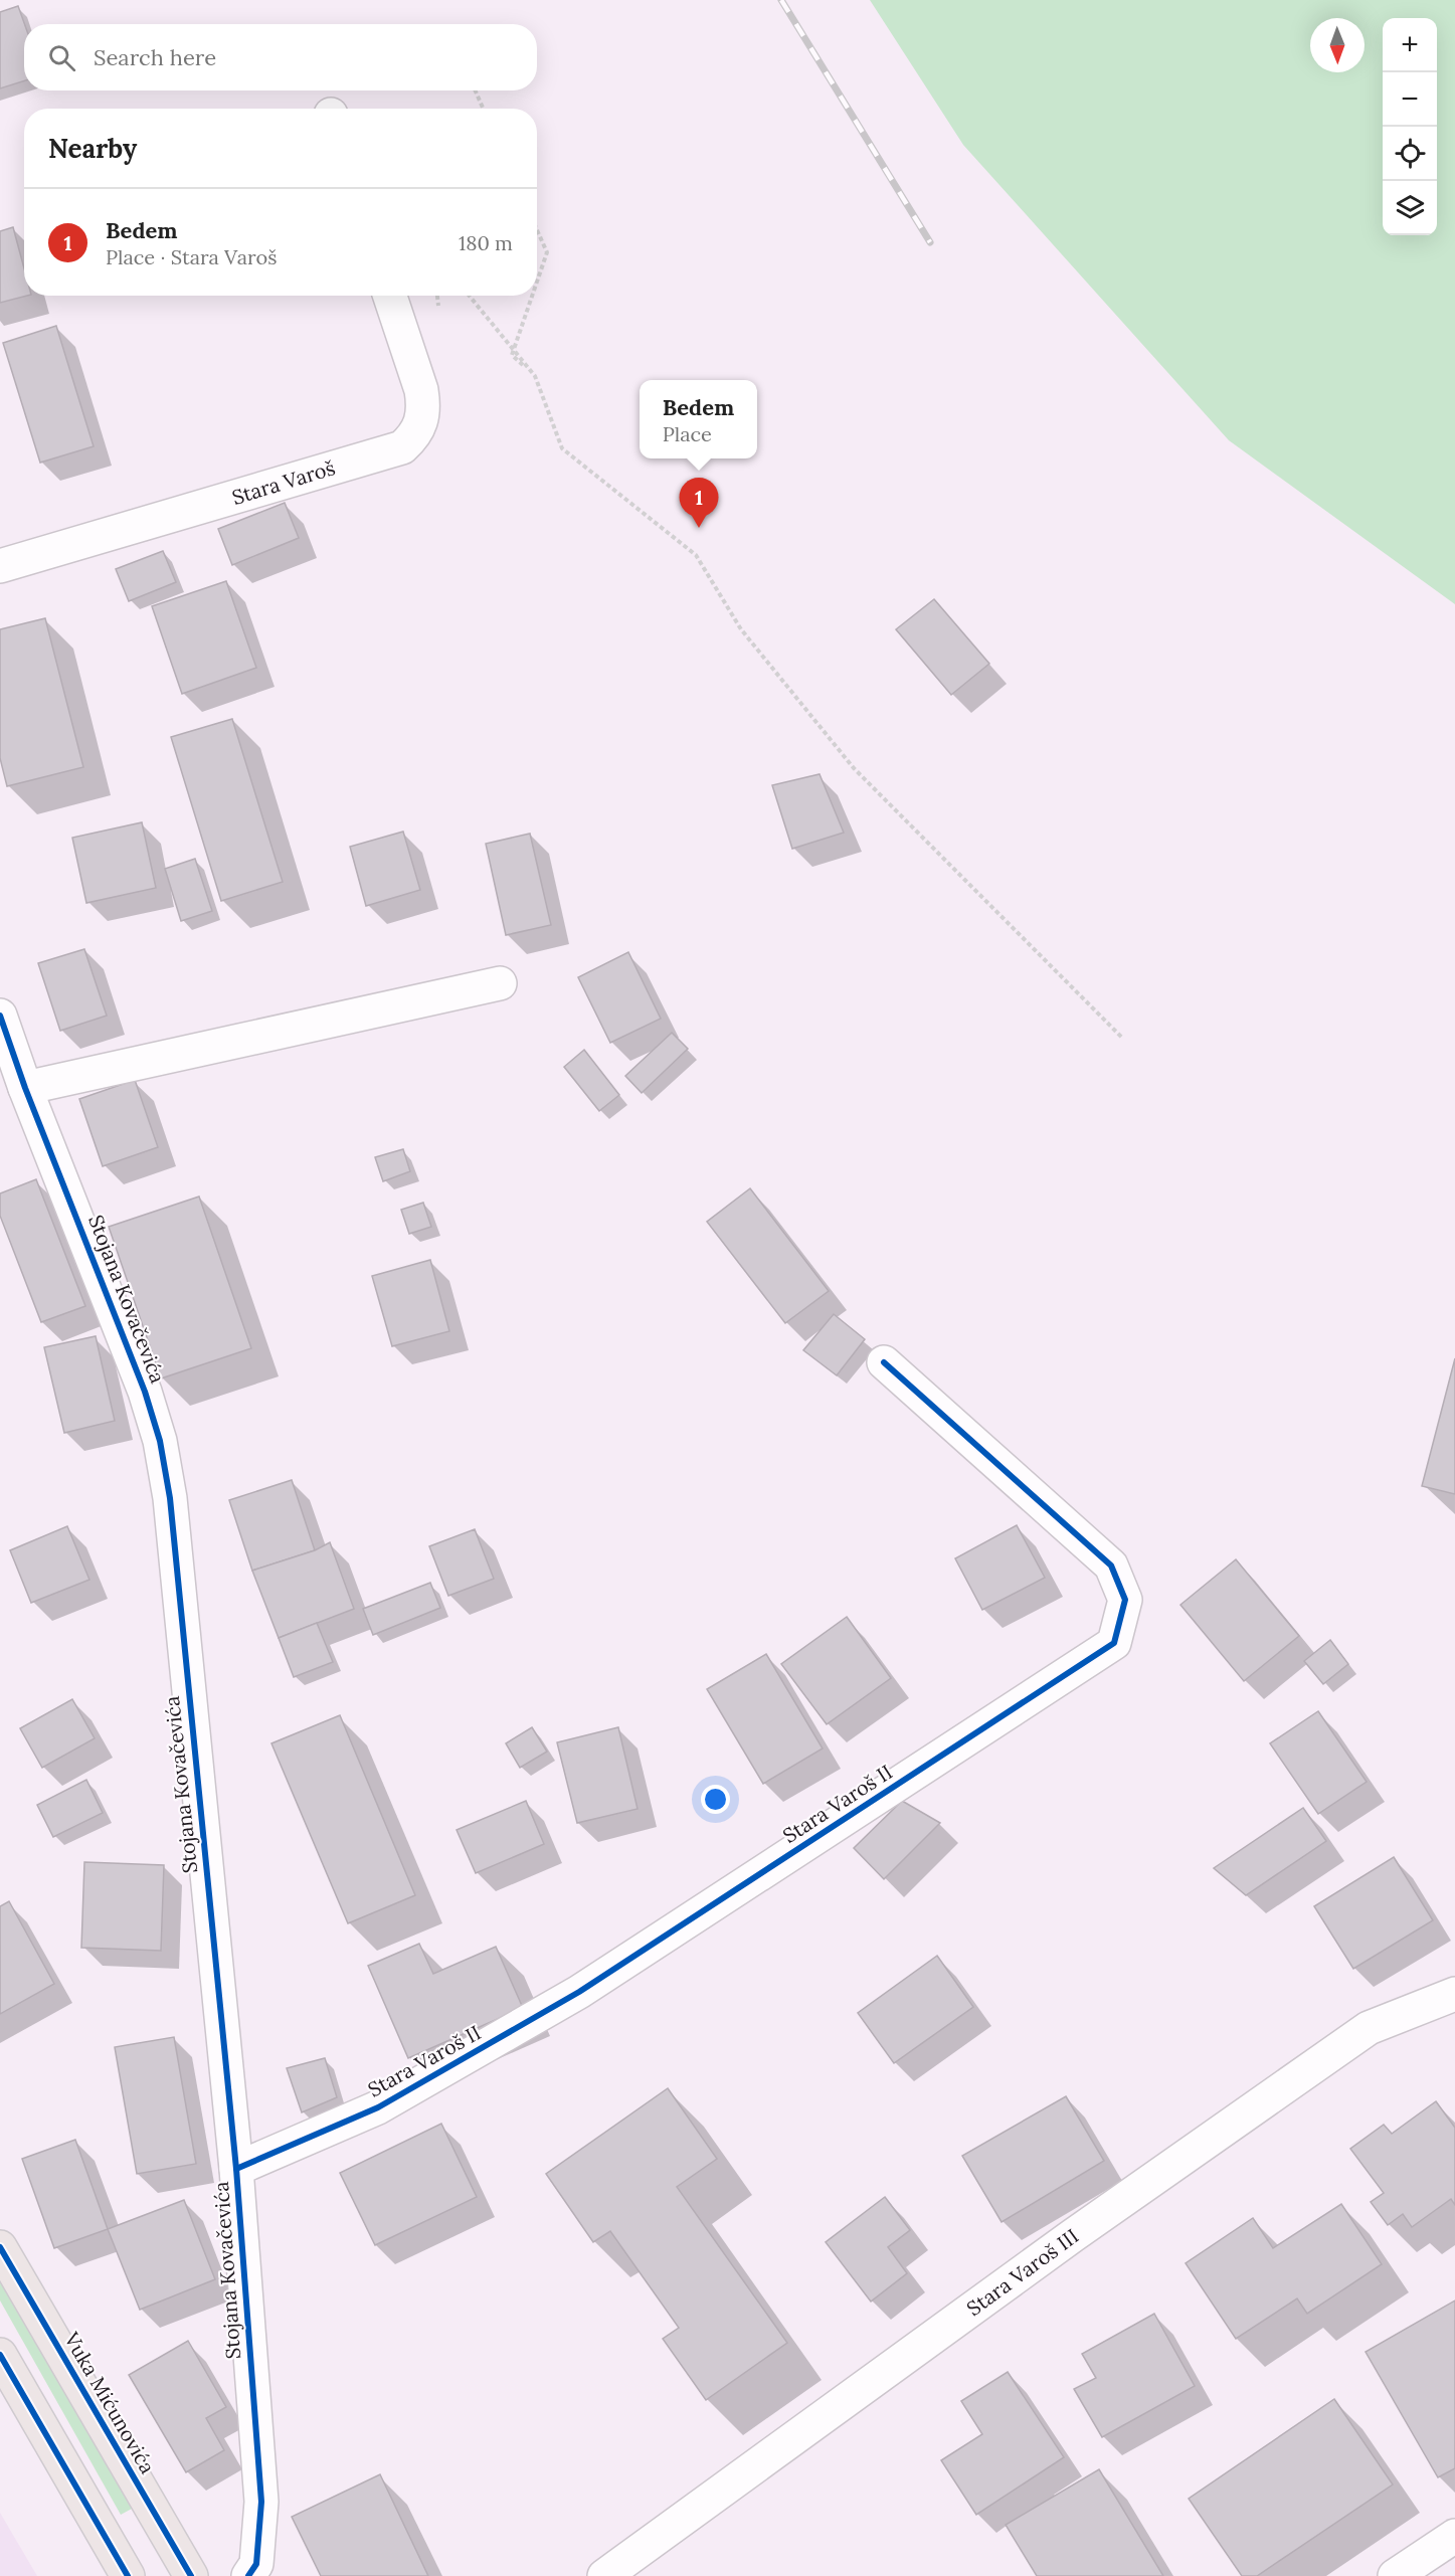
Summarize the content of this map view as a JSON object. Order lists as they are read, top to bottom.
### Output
{
  "streets": {
    "main road": ["Vuka Mićunovića"],
    "street": [
      "Stara Varoš",
      "Stojana Kovačevića",
      "Stara Varoš II",
      "Stara Varoš III"
    ]
  },
  "crossings": [
    ["Stojana Kovačevića", "Stara Varoš II"]
  ],
  "north": "bottom",
  "page": {
    "map_buttons": ["+", "−"],
    "search": "Search here",
    "heading": "Nearby",
    "list": [
      {
        "mark": "1",
        "name": "Bedem",
        "note": "Place · Stara Varoš",
        "value": "180 m"
      }
    ],
    "popup": ["Bedem", "Place"],
    "pins": "1"
  }
}
